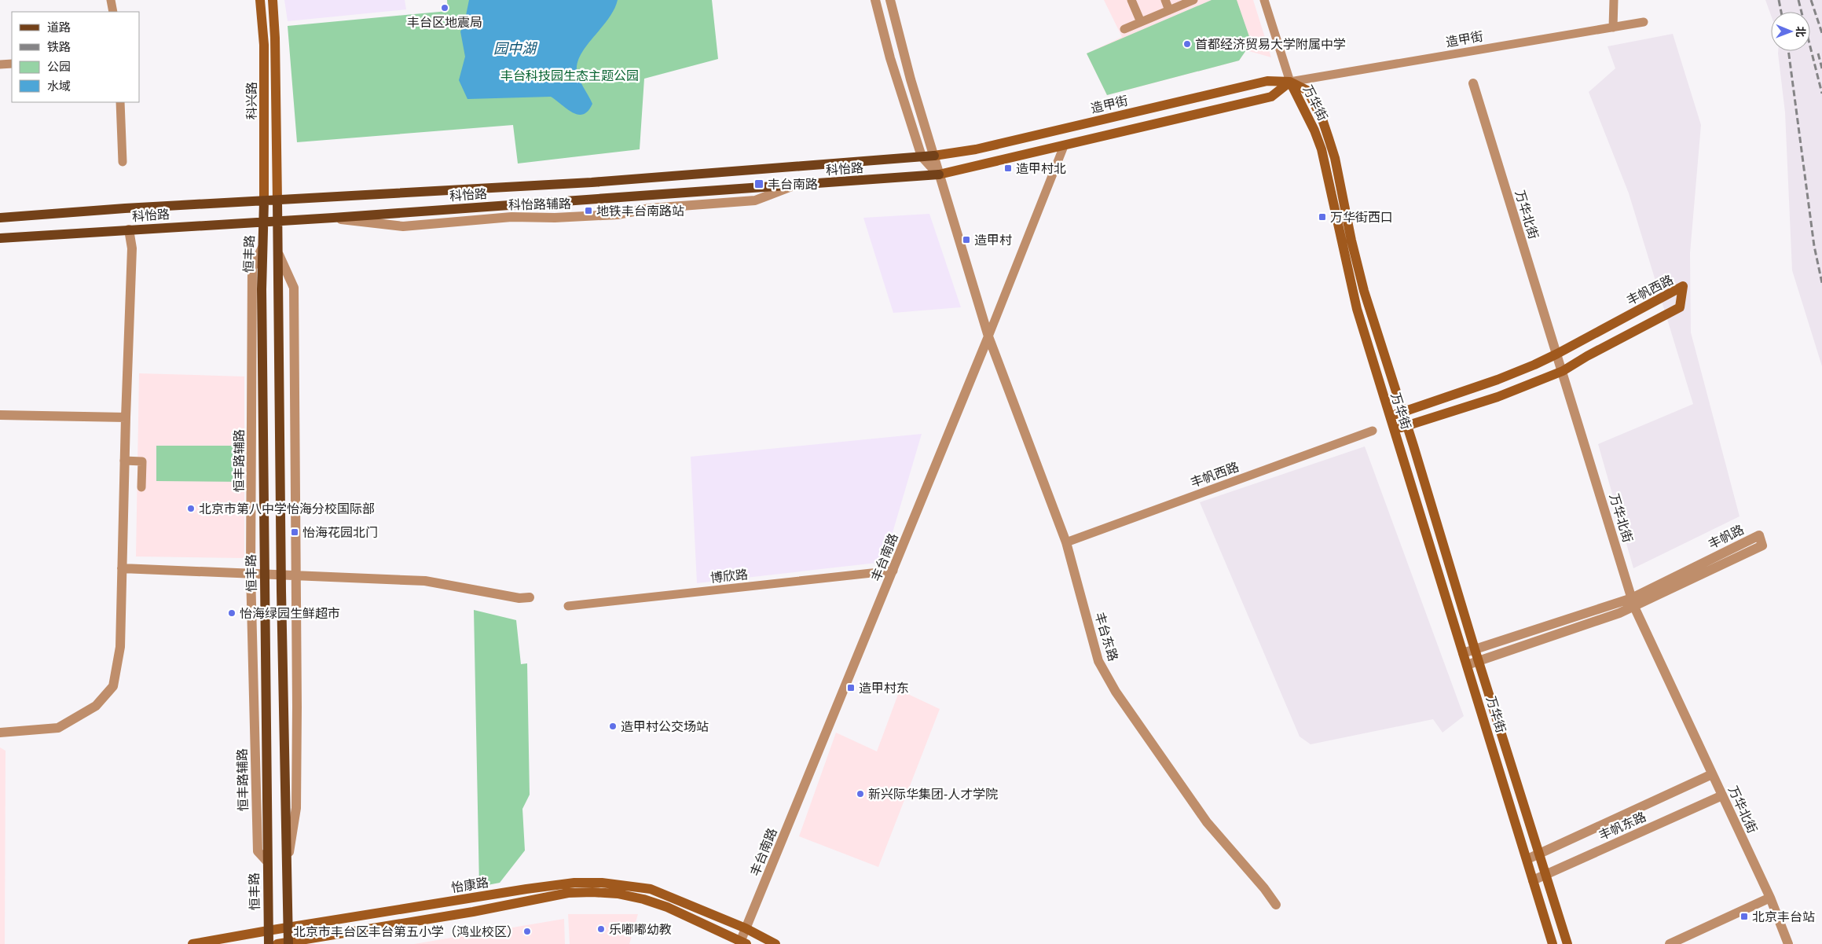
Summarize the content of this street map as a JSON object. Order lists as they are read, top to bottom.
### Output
{
  "streets": {
    "main road": [
      "造甲街",
      "科兴路",
      "万华街",
      "科怡路",
      "恒丰路",
      "丰帆西路",
      "怡康路"
    ],
    "street": [
      "科怡路辅路",
      "万华北街",
      "恒丰路辅路",
      "丰帆路",
      "丰台南路",
      "博欣路",
      "丰台东路",
      "丰帆东路"
    ]
  },
  "crossings": [
    ["造甲街", "万华街"],
    ["造甲街", "科怡路"],
    ["科兴路", "科怡路"],
    ["科兴路", "恒丰路"],
    ["万华街", "丰帆西路"],
    ["万华街", "丰帆路"],
    ["万华街", "丰帆东路"],
    ["科怡路", "科怡路辅路"],
    ["科怡路", "恒丰路"],
    ["万华北街", "丰帆西路"],
    ["万华北街", "丰帆路"],
    ["万华北街", "丰帆东路"],
    ["恒丰路", "恒丰路辅路"],
    ["恒丰路", "怡康路"],
    ["丰帆西路", "丰台东路"],
    ["丰台南路", "博欣路"],
    ["丰台南路", "丰台东路"],
    ["丰台南路", "怡康路"]
  ],
  "water": ["园中湖"],
  "parks": ["丰台科技园生态主题公园"],
  "places": {
    "other": [
      "丰台区地震局",
      "首都经济贸易大学附属中学",
      "北京市第八中学怡海分校国际部",
      "怡海绿园生鲜超市",
      "造甲村公交场站",
      "新兴际华集团-人才学院",
      "乐嘟嘟幼教",
      "北京市丰台区丰台第五小学（鸿业校区）"
    ],
    "transit": [
      "造甲村北",
      "丰台南路",
      "地铁丰台南路站",
      "万华街西口",
      "造甲村",
      "怡海花园北门",
      "造甲村东",
      "北京丰台站"
    ]
  },
  "legend": [
    "道路",
    "铁路",
    "公园",
    "水域"
  ],
  "north": "right"
}
